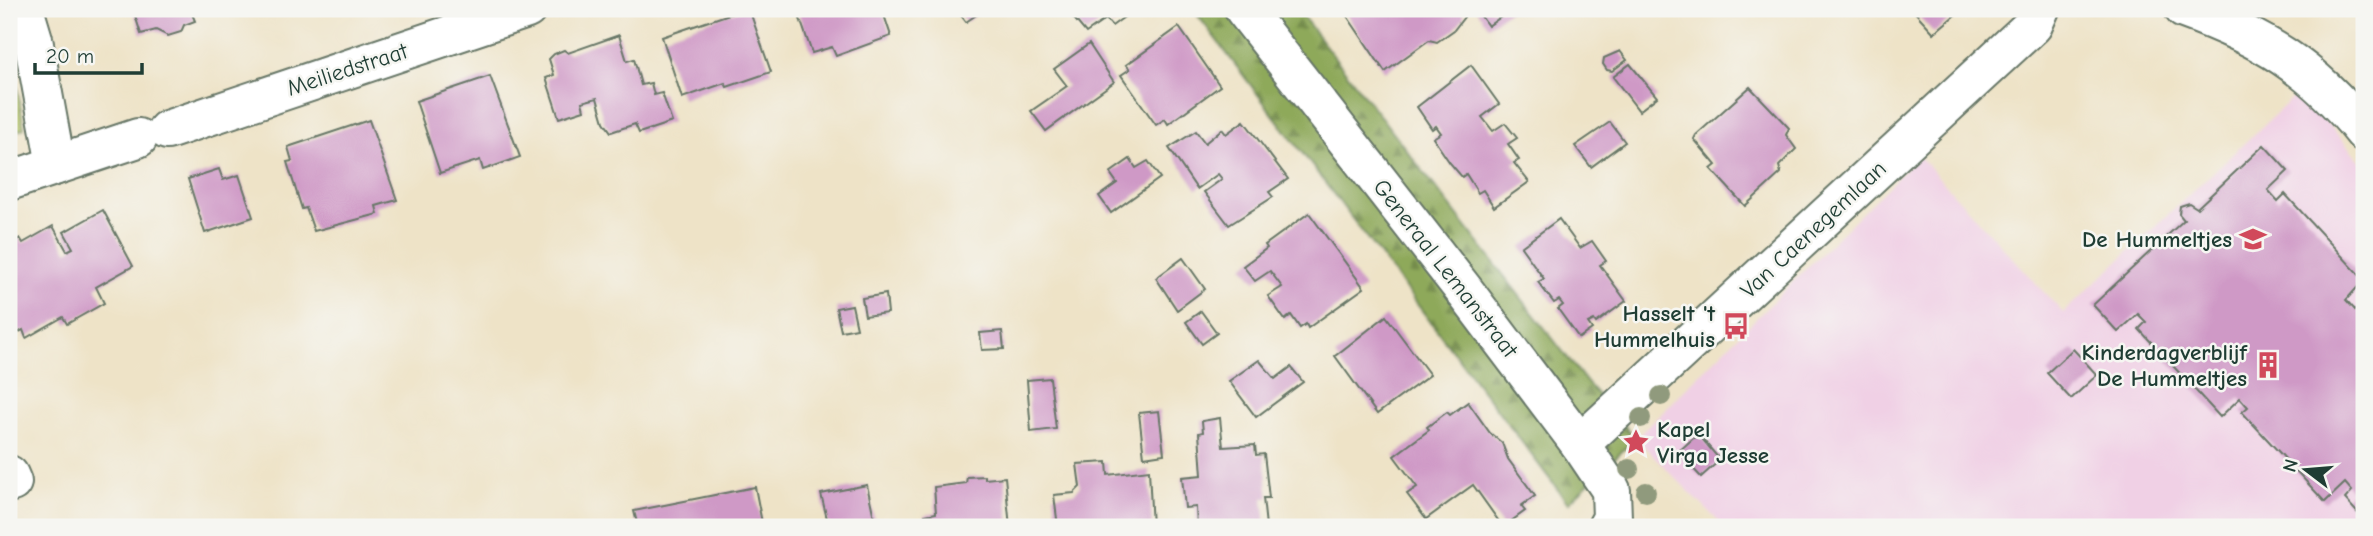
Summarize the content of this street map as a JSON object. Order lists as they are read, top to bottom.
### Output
{
  "streets": {
    "street": ["Meiliedstraat", "Van Caenegemlaan", "Generaal Lemanstraat"]
  },
  "crossings": [
    ["Van Caenegemlaan", "Generaal Lemanstraat"]
  ],
  "places": {
    "school or university": ["De Hummeltjes"],
    "bus stop": ["Hasselt 't Hummelhuis"],
    "building": ["Kinderdagverblijf De Hummeltjes"],
    "place": ["Kapel Virga Jesse"]
  },
  "scale_bar": "20 m",
  "north": "left"
}
